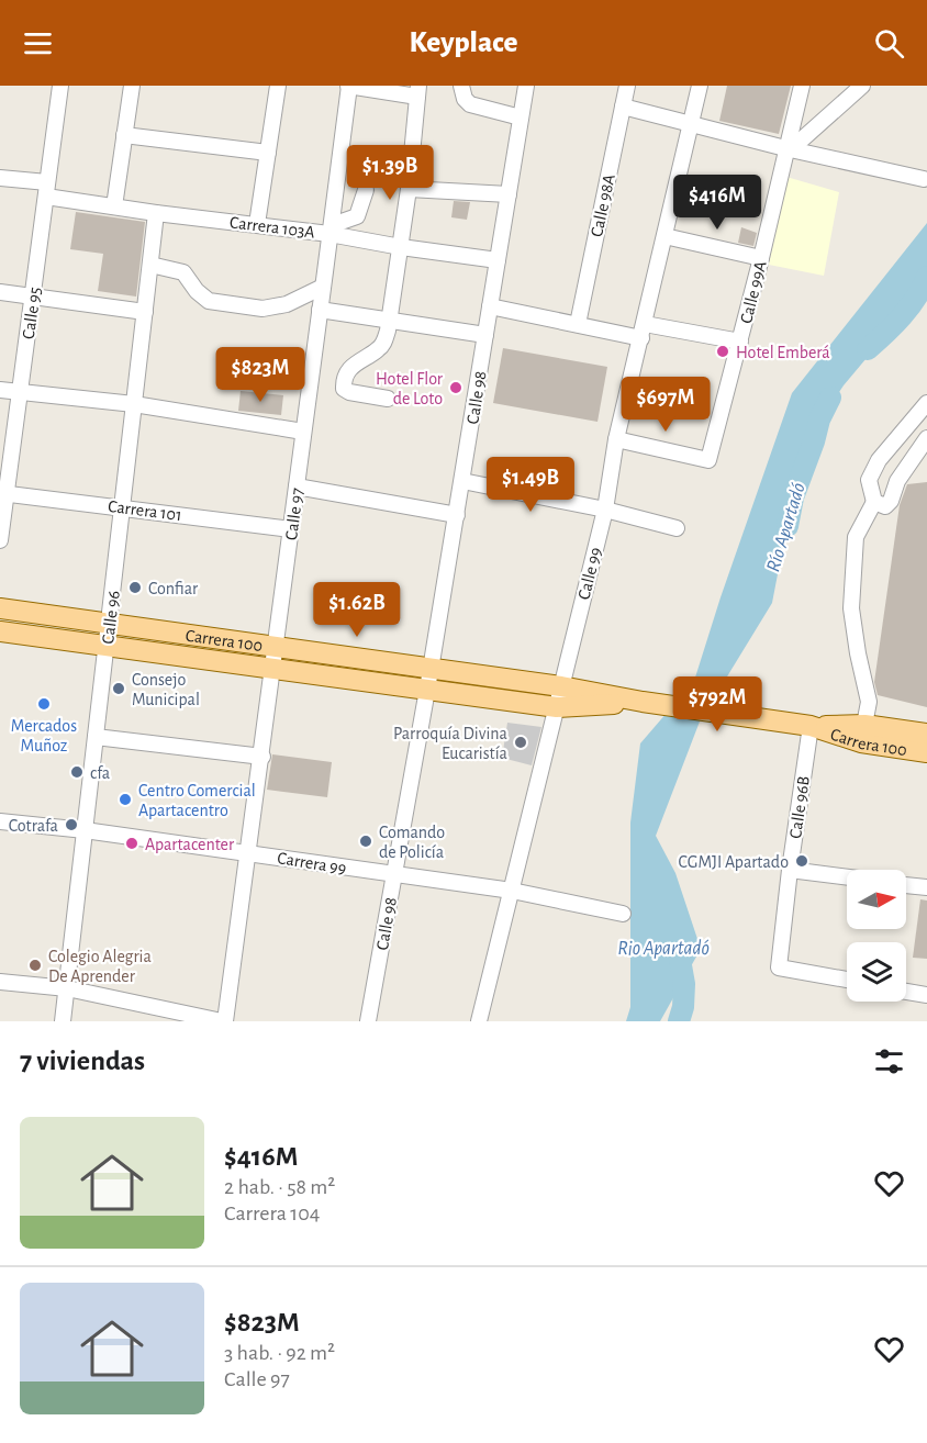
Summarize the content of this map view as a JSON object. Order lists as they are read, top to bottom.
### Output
{
  "streets": {
    "main road": ["Carrera 100"],
    "street": [
      "Calle 98A",
      "Carrera 103A",
      "Calle 99A",
      "Calle 95",
      "Calle 98",
      "Carrera 101",
      "Calle 97",
      "Calle 99",
      "Calle 96",
      "Calle 96B",
      "Carrera 99"
    ]
  },
  "crossings": [
    ["Carrera 103A", "Calle 95"],
    ["Carrera 103A", "Calle 98"],
    ["Carrera 103A", "Calle 97"],
    ["Carrera 103A", "Calle 96"],
    ["Calle 99A", "Calle 99"],
    ["Calle 95", "Carrera 101"],
    ["Calle 98", "Carrera 100"],
    ["Calle 98", "Carrera 99"],
    ["Carrera 101", "Calle 97"],
    ["Carrera 101", "Calle 96"],
    ["Calle 97", "Carrera 100"],
    ["Calle 97", "Carrera 99"],
    ["Calle 99", "Carrera 100"],
    ["Calle 99", "Carrera 99"],
    ["Calle 96", "Carrera 100"],
    ["Calle 96", "Carrera 99"],
    ["Carrera 100", "Calle 96B"]
  ],
  "water": ["Río Apartadó", "Rio Apartadó"],
  "places": [
    "Hotel Emberá",
    "Hotel Flor de Loto",
    "Confiar",
    "Consejo Municipal",
    "Mercados Muñoz",
    "Parroquía Divina Eucaristía",
    "cfa",
    "Centro Comercial Apartacentro",
    "Cotrafa",
    "Comando de Policía",
    "Apartacenter",
    "CGMJI Apartado",
    "Colegio Alegria De Aprender"
  ],
  "north": "right",
  "page": {
    "header": "Keyplace",
    "price": [
      "$1.39B",
      "$416M",
      "$823M",
      "$697M",
      "$1.49B",
      "$1.62B",
      "$792M"
    ],
    "heading": "7 viviendas",
    "list": [
      {
        "name": "$416M",
        "note": "2 hab. · 58 m² · Carrera 104"
      },
      {
        "name": "$823M",
        "note": "3 hab. · 92 m² · Calle 97"
      }
    ]
  }
}
